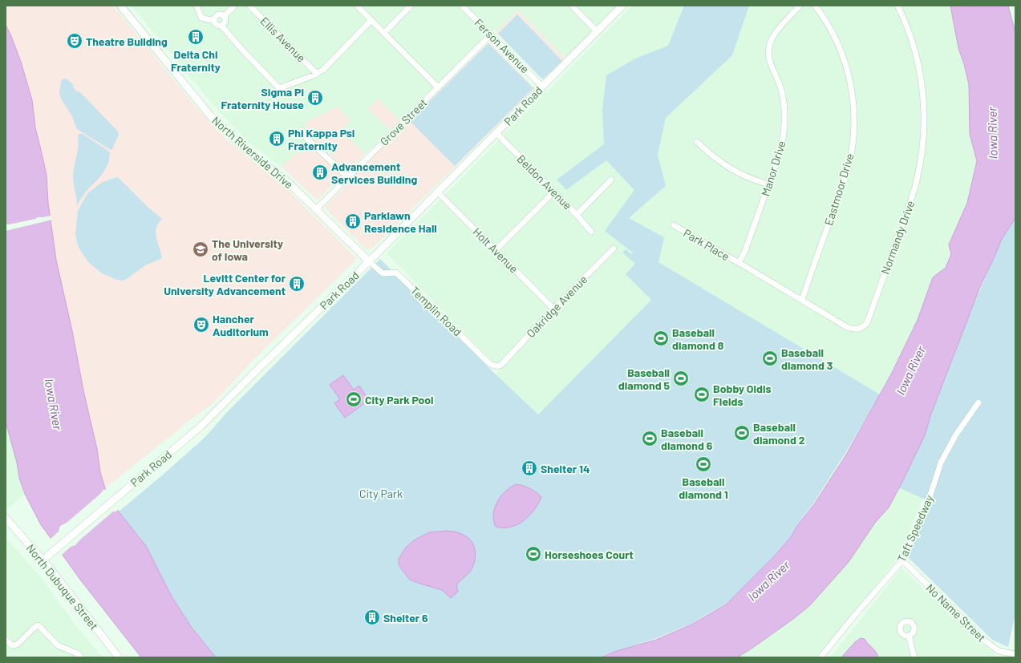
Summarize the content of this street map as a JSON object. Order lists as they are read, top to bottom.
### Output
{
  "streets": {
    "street": [
      "Ellis Avenue",
      "Ferson Avenue",
      "Park Road",
      "Grove Street",
      "North Riverside Drive",
      "Manor Drive",
      "Beldon Avenue",
      "Eastmoor Drive",
      "Normandy Drive",
      "Park Place",
      "Holt Avenue",
      "Oakridge Avenue",
      "Templin Road",
      "Taft Speedway",
      "North Dubuque Street",
      "No Name Street"
    ]
  },
  "crossings": [
    ["Ferson Avenue", "Park Road"],
    ["Ferson Avenue", "Grove Street"],
    ["Park Road", "North Riverside Drive"],
    ["Park Road", "Beldon Avenue"],
    ["Park Road", "Holt Avenue"],
    ["Park Road", "Templin Road"],
    ["Park Road", "North Dubuque Street"],
    ["Grove Street", "North Riverside Drive"],
    ["North Riverside Drive", "Templin Road"],
    ["Manor Drive", "Normandy Drive"],
    ["Manor Drive", "Park Place"],
    ["Eastmoor Drive", "Normandy Drive"],
    ["Normandy Drive", "Park Place"],
    ["Holt Avenue", "Oakridge Avenue"],
    ["Oakridge Avenue", "Templin Road"],
    ["Taft Speedway", "No Name Street"]
  ],
  "water": ["Iowa River"],
  "parks": ["City Park"],
  "places": {
    "building": [
      "Delta Chi Fraternity",
      "Sigma Pi Fraternity House",
      "Phi Kappa Psi Fraternity",
      "Advancement Services Building",
      "Parklawn Residence Hall",
      "Levitt Center for University Advancement",
      "Shelter 14",
      "Shelter 6"
    ],
    "theatre": ["Theatre Building", "Hancher Auditorium"],
    "school or university": ["The University of Iowa"],
    "sports": [
      "Baseball diamond 8",
      "Baseball diamond 3",
      "Baseball diamond 5",
      "Bobby Oldis Fields",
      "City Park Pool",
      "Baseball diamond 2",
      "Baseball diamond 6",
      "Baseball diamond 1",
      "Horseshoes Court"
    ]
  }
}
